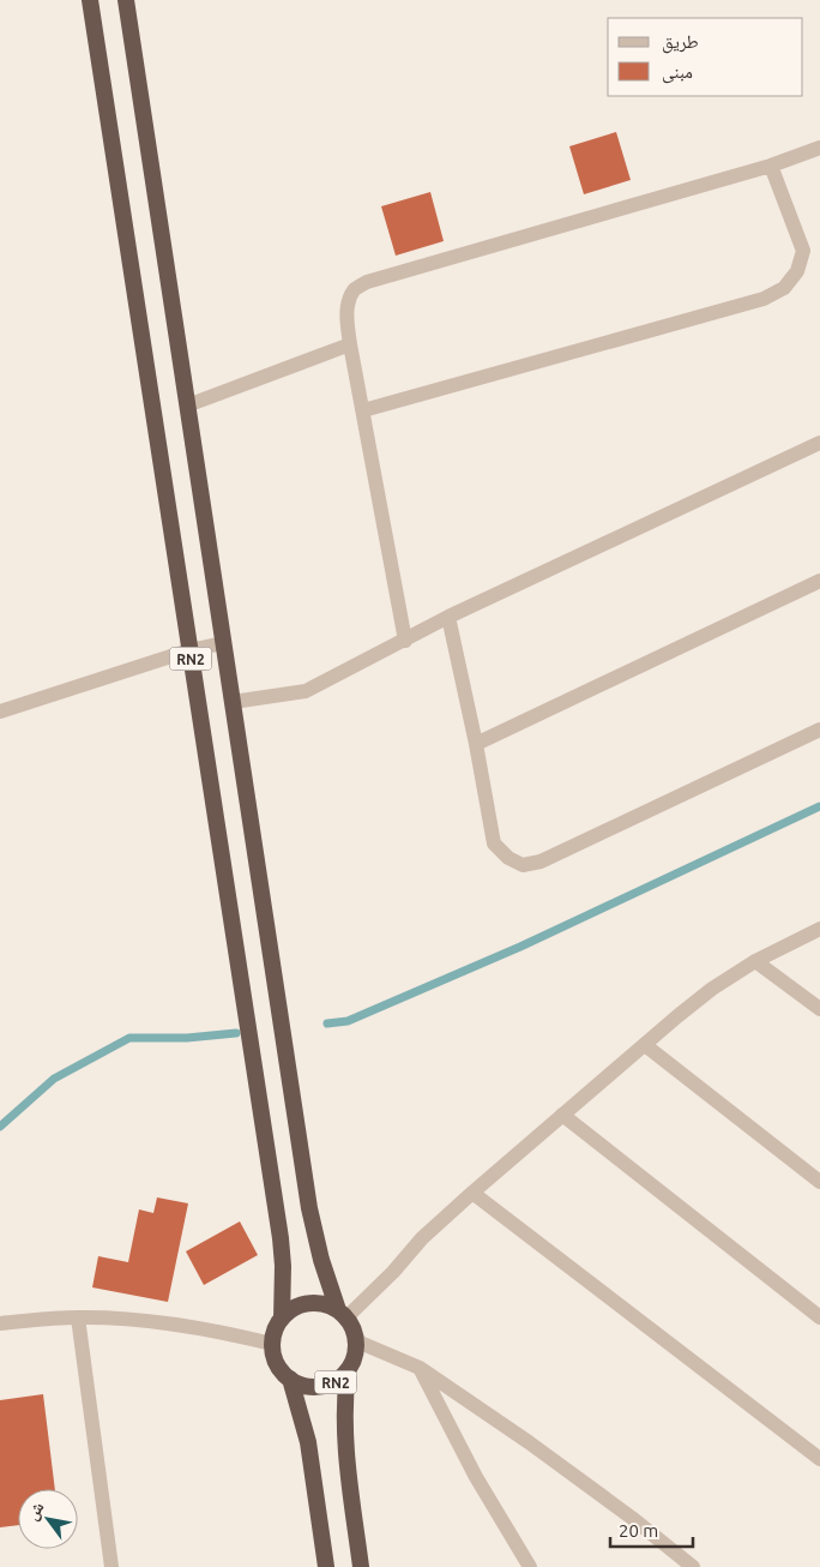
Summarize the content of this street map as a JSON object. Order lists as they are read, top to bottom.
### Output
{
  "streets": {
    "highway": ["RN2"]
  },
  "legend": ["طريق", "مبنى"],
  "scale_bar": "20 m",
  "north": "top left"
}
